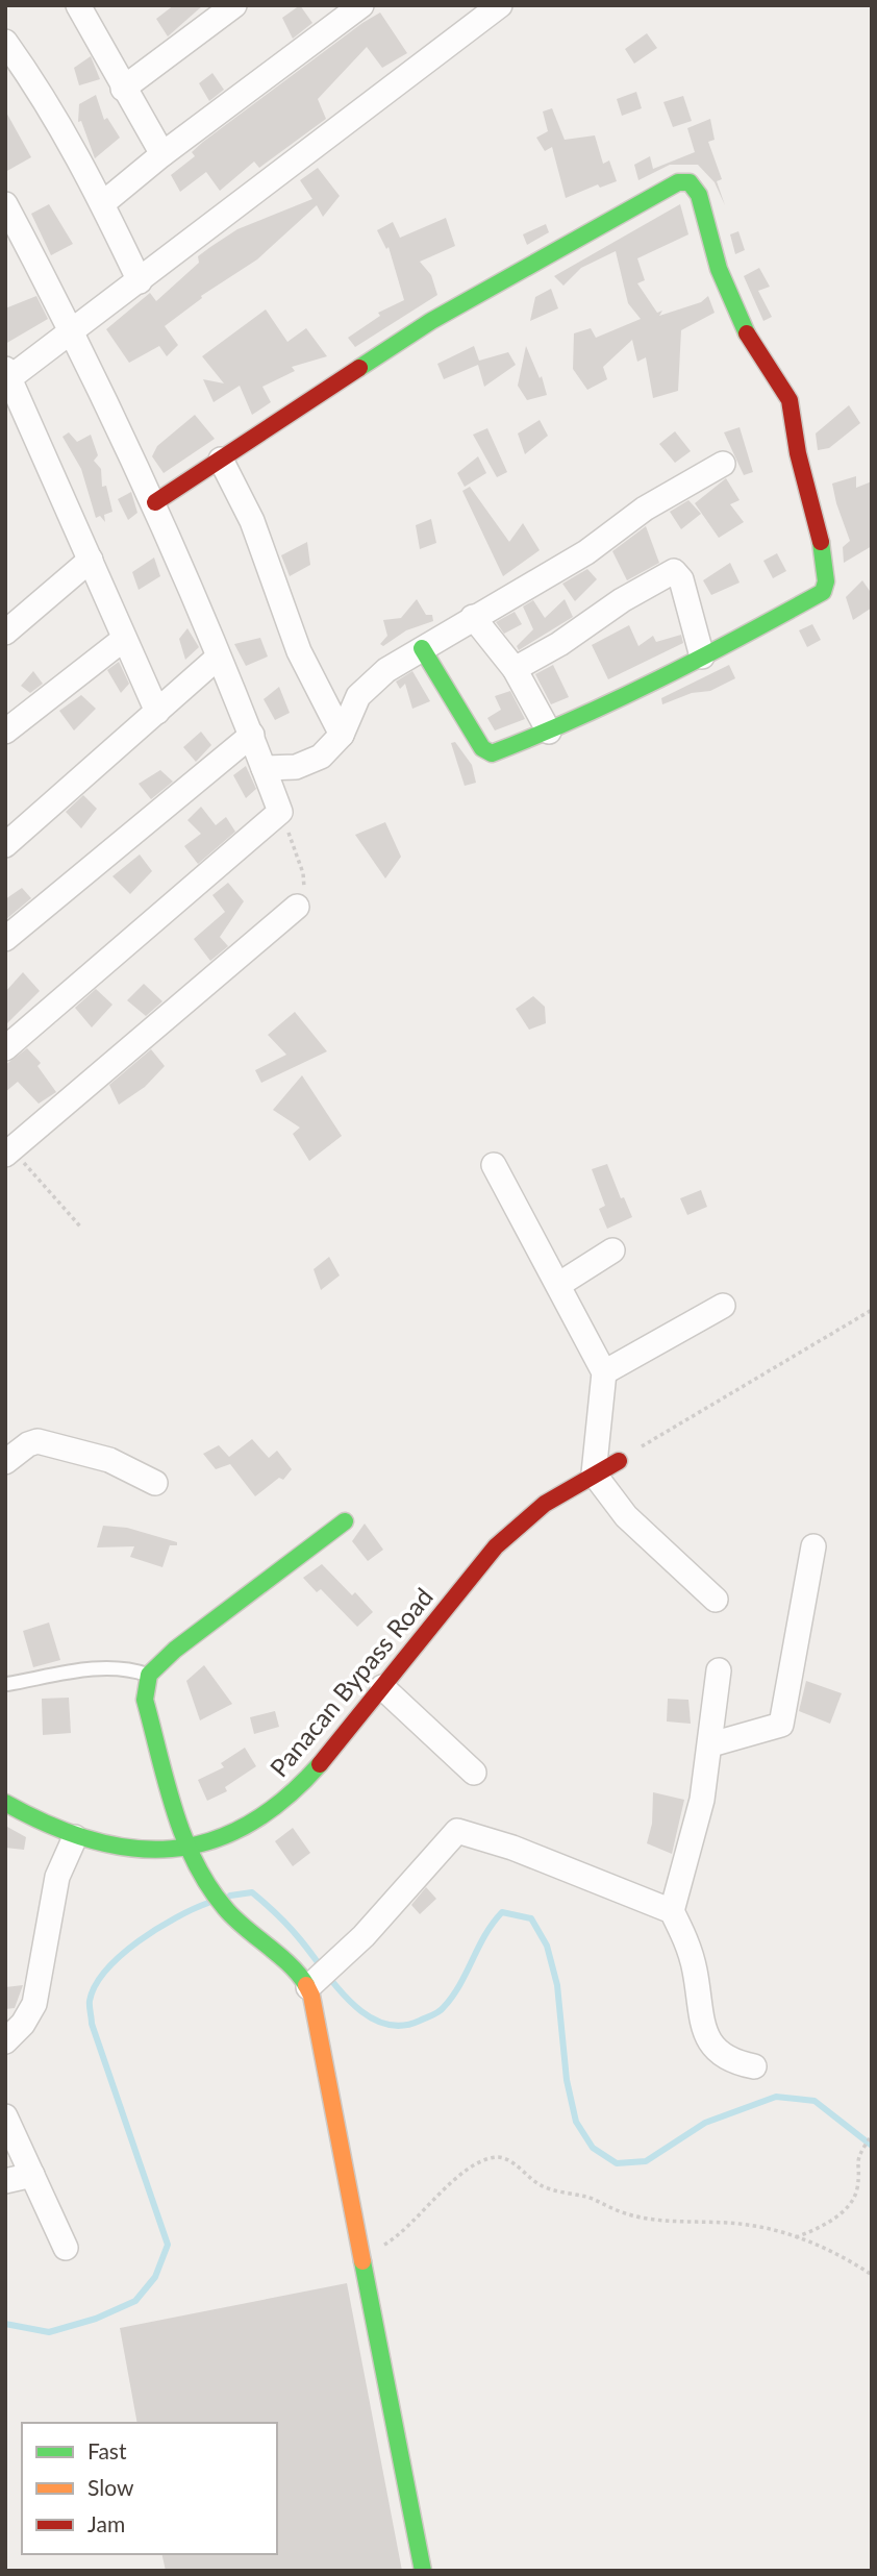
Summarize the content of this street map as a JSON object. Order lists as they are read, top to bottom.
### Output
{
  "streets": {
    "street": ["Panacan Bypass Road"]
  },
  "legend": ["Fast", "Slow", "Jam"]
}
